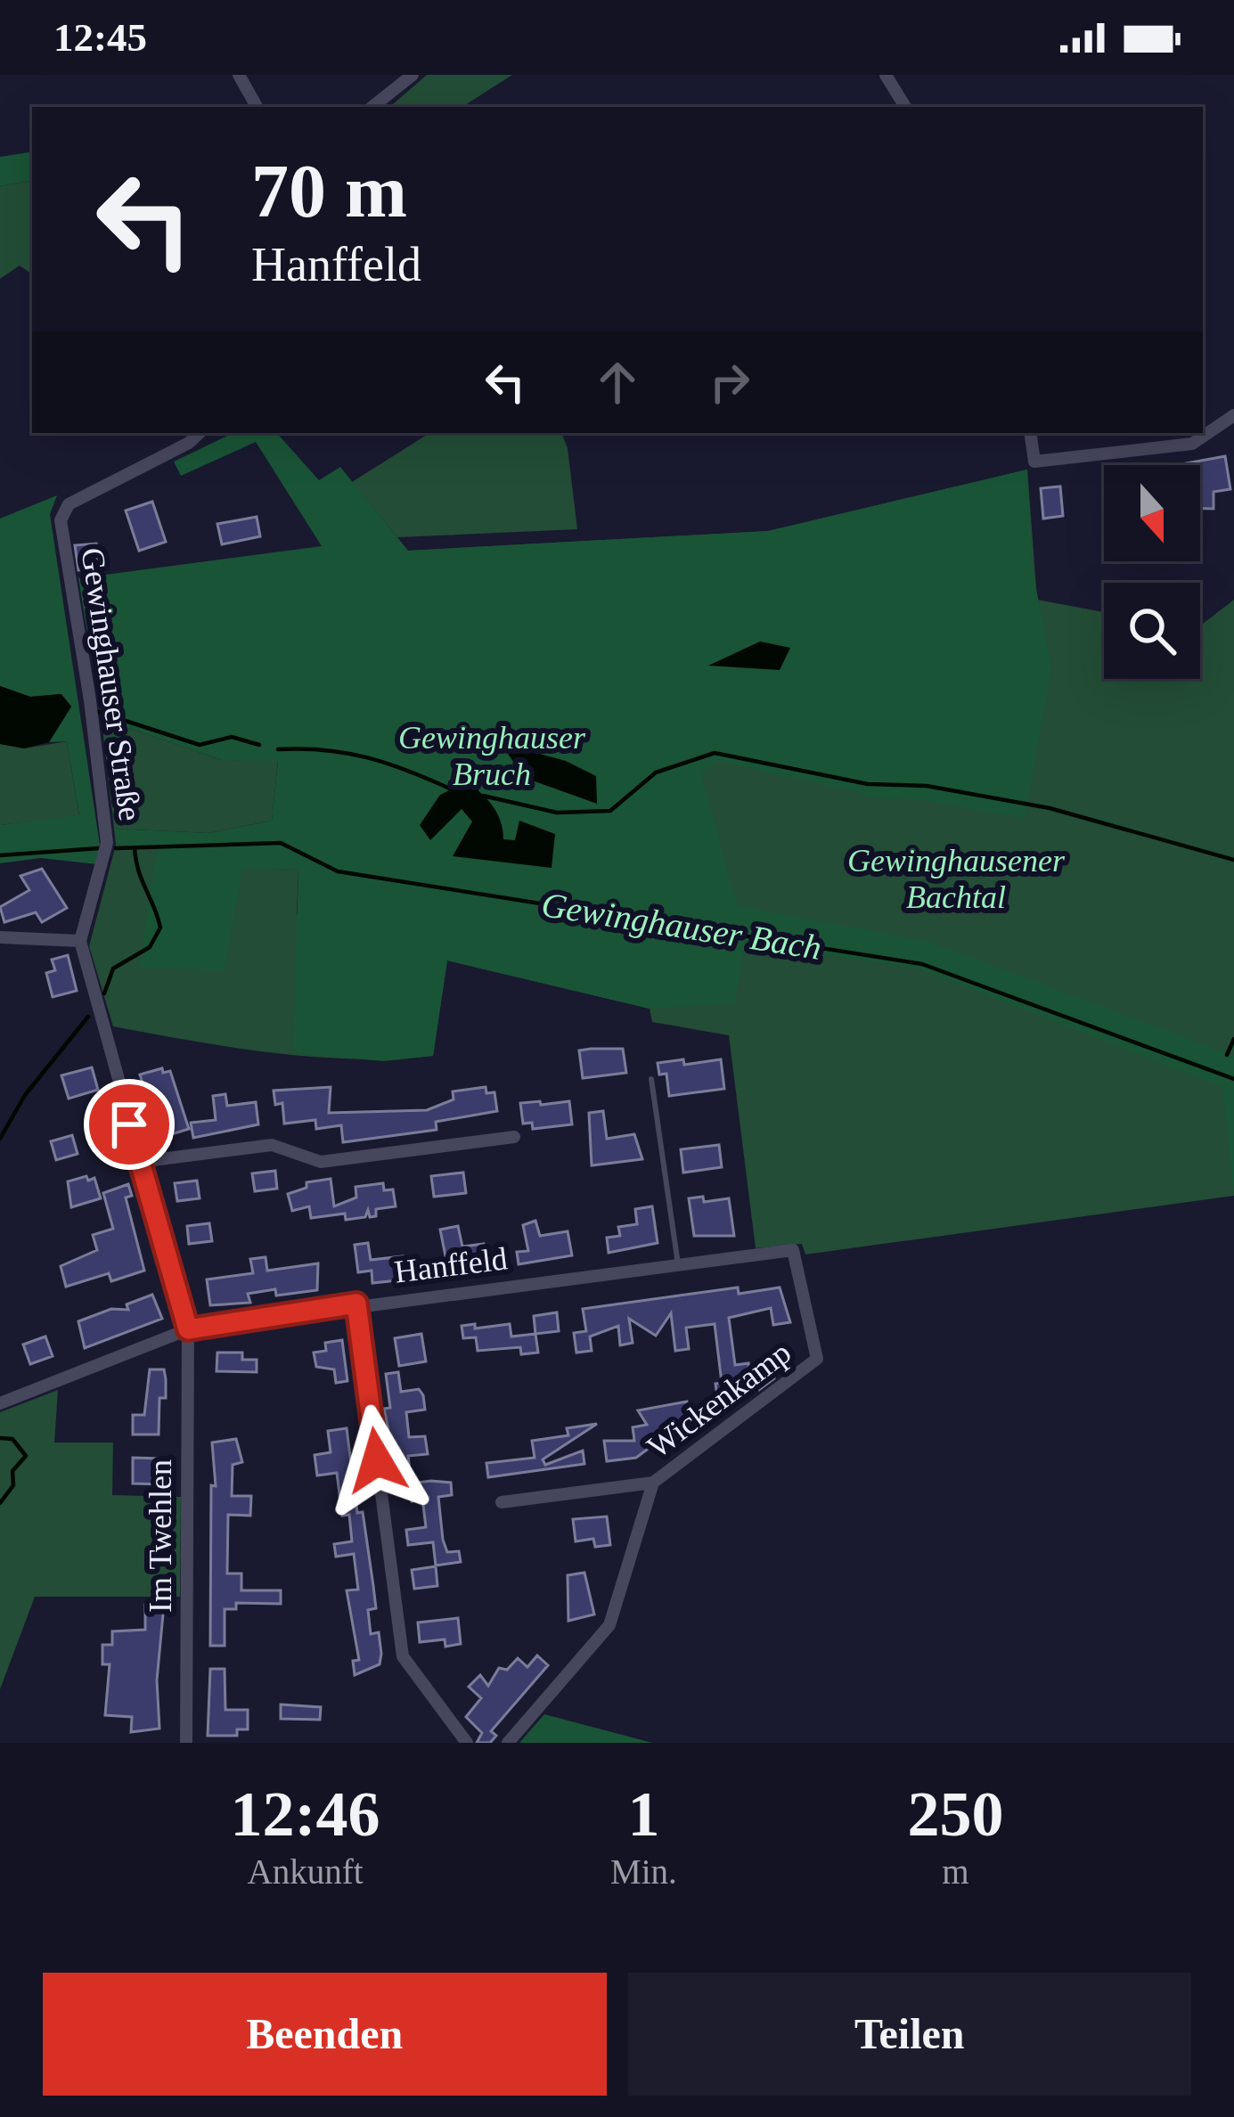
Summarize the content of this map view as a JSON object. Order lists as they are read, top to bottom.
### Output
{
  "streets": {
    "street": [
      "Gewinghauser Straße",
      "Hanffeld",
      "Wickenkamp",
      "Im Twehlen"
    ]
  },
  "crossings": [
    ["Hanffeld", "Wickenkamp"],
    ["Hanffeld", "Im Twehlen"]
  ],
  "water": ["Gewinghauser Bach"],
  "parks": ["Gewinghauser Bruch", "Gewinghausener Bachtal"],
  "north": "bottom",
  "page": {
    "status": "12:45",
    "turn": ["70 m", "Hanffeld"],
    "eta": [
      "12:46",
      "Ankunft",
      "1",
      "Min.",
      "250",
      "m"
    ],
    "buttons": ["Beenden", "Teilen"]
  }
}
